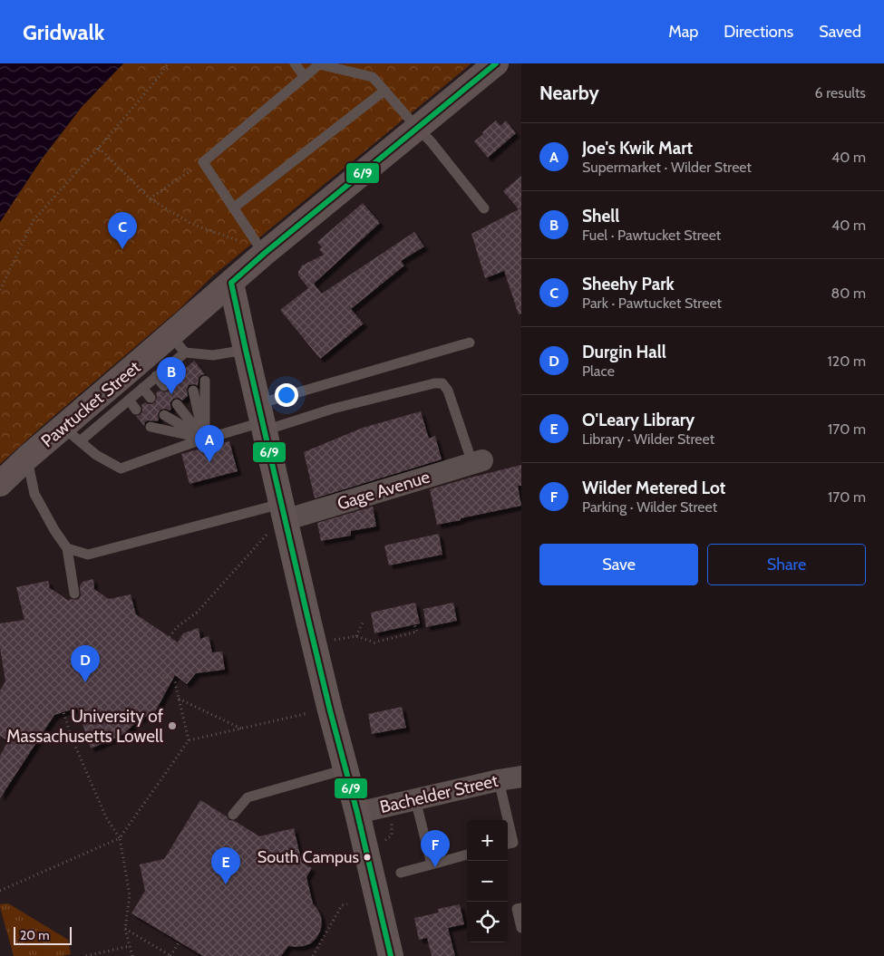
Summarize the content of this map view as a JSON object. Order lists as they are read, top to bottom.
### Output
{
  "streets": {
    "main road": ["Pawtucket Street"],
    "street": ["Gage Avenue", "Bachelder Street"]
  },
  "places": ["University of Massachusetts Lowell", "South Campus"],
  "lines": ["transit line 6/9"],
  "scale_bar": "20 m",
  "page": {
    "header": "Gridwalk",
    "nav": ["Map", "Directions", "Saved"],
    "heading": ["Nearby", "6 results"],
    "list": [
      {
        "mark": "A",
        "name": "Joe's Kwik Mart",
        "note": "Supermarket · Wilder Street",
        "value": "40 m"
      },
      {
        "mark": "B",
        "name": "Shell",
        "note": "Fuel · Pawtucket Street",
        "value": "40 m"
      },
      {
        "mark": "C",
        "name": "Sheehy Park",
        "note": "Park · Pawtucket Street",
        "value": "80 m"
      },
      {
        "mark": "D",
        "name": "Durgin Hall",
        "note": "Place",
        "value": "120 m"
      },
      {
        "mark": "E",
        "name": "O'Leary Library",
        "note": "Library · Wilder Street",
        "value": "170 m"
      },
      {
        "mark": "F",
        "name": "Wilder Metered Lot",
        "note": "Parking · Wilder Street",
        "value": "170 m"
      }
    ],
    "pins": [
      "C",
      "B",
      "A",
      "D",
      "F",
      "E"
    ],
    "buttons": ["Save", "Share"],
    "map_buttons": ["+", "−"],
    "scale": "20 m"
  }
}
